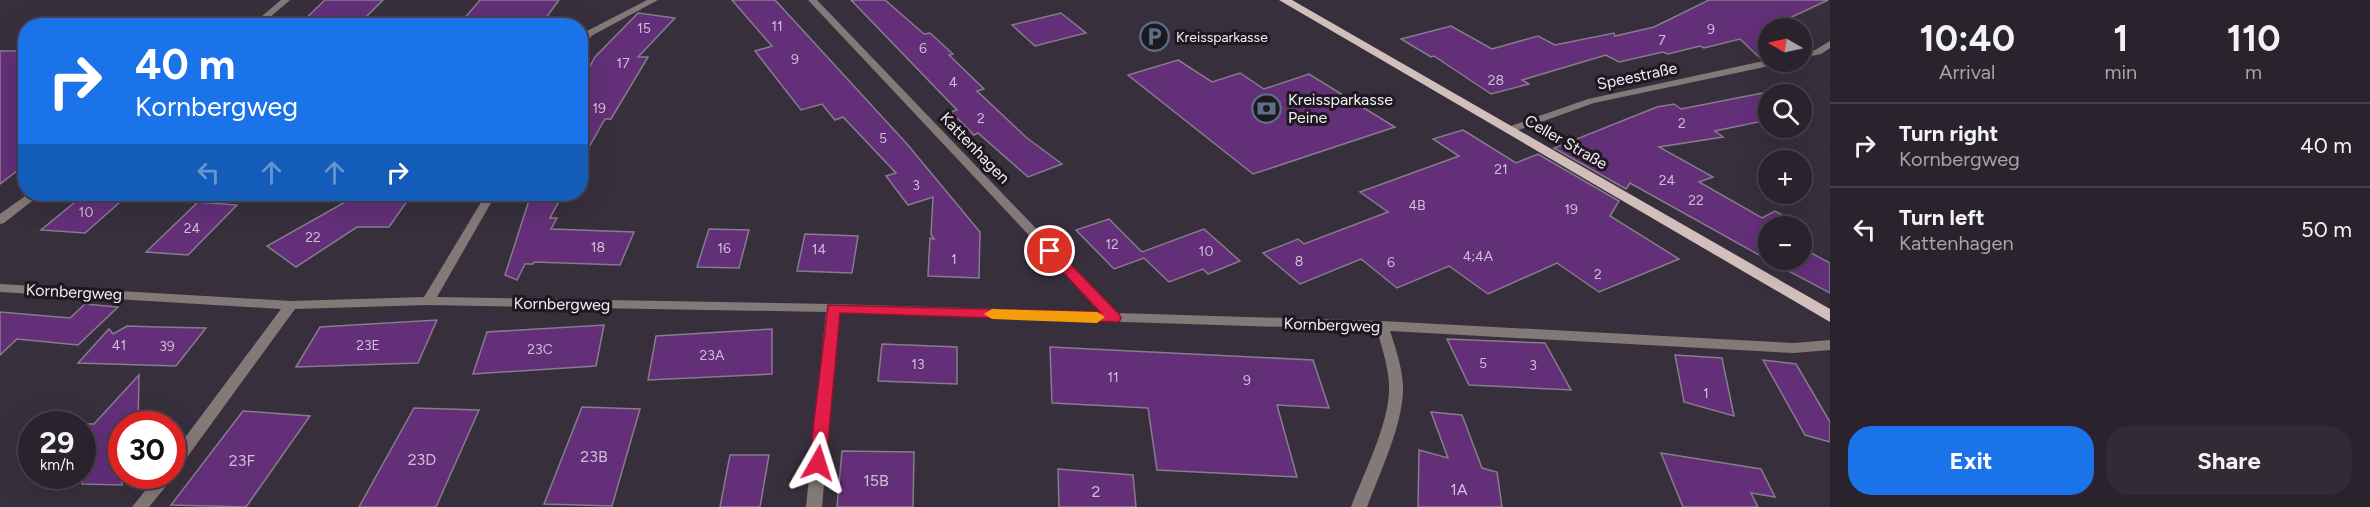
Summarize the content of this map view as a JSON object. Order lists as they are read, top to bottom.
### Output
{
  "streets": {
    "main road": ["Celler Straße"],
    "street": ["Speestraße", "Kattenhagen", "Kornbergweg"]
  },
  "crossings": [
    ["Speestraße", "Celler Straße"],
    ["Kattenhagen", "Kornbergweg"]
  ],
  "places": {
    "parking": ["Kreissparkasse"],
    "bank": ["Kreissparkasse Peine"]
  },
  "house_numbers": [
    "11",
    "15",
    "9",
    "7",
    "6",
    "9",
    "17",
    "28",
    "4",
    "19",
    "2",
    "2",
    "5",
    "21",
    "24",
    "3",
    "22",
    "4B",
    "19",
    "10",
    "24",
    "22",
    "12",
    "18",
    "16",
    "14",
    "10",
    "4;4A",
    "1",
    "8",
    "6",
    "2",
    "41",
    "23E",
    "39",
    "23C",
    "23A",
    "5",
    "13",
    "3",
    "11",
    "9",
    "1",
    "23B",
    "23D",
    "23F",
    "15B",
    "1A",
    "2"
  ],
  "north": "left",
  "page": {
    "eta": [
      "10:40",
      "Arrival",
      "1",
      "min",
      "110",
      "m"
    ],
    "map_buttons": ["+", "−"],
    "turn": ["40 m", "Kornbergweg"],
    "list": [
      {
        "name": "Turn right",
        "note": "Kornbergweg",
        "value": "40 m"
      },
      {
        "name": "Turn left",
        "note": "Kattenhagen",
        "value": "50 m"
      }
    ],
    "speed": "29 km/h",
    "limit": "30",
    "buttons": ["Exit", "Share"]
  }
}
